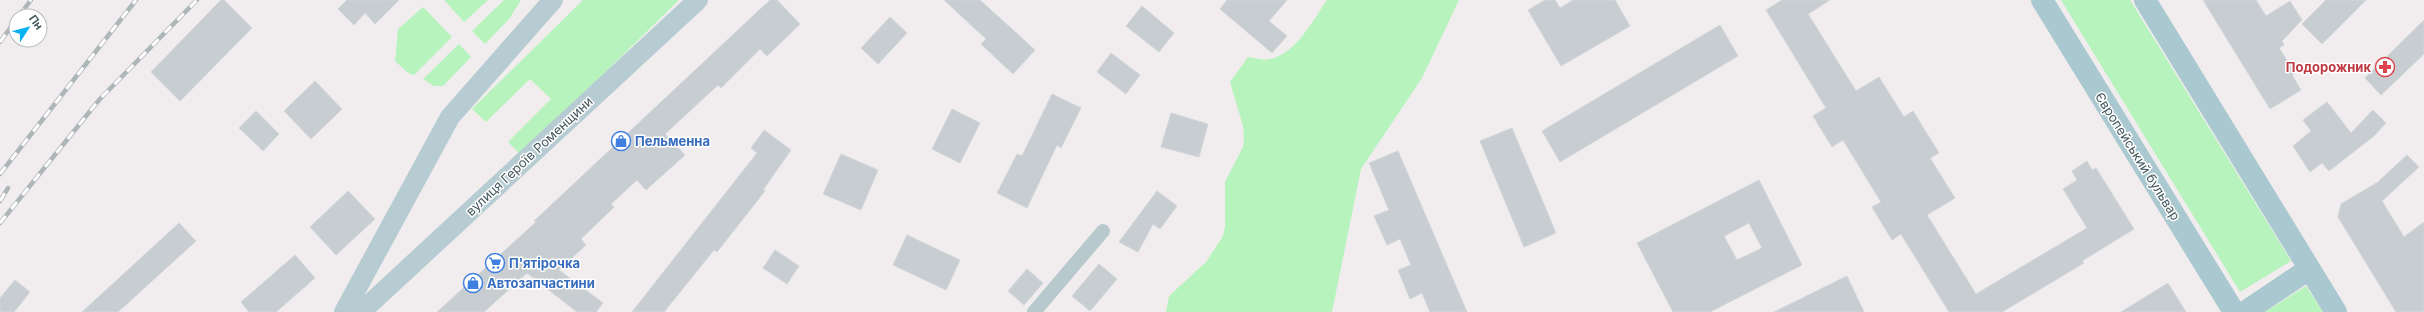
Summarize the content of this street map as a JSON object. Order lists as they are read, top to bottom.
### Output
{
  "streets": {
    "main road": ["Європейський бульвар"],
    "street": ["вулиця Героїв Роменщини"]
  },
  "places": {
    "pharmacy": ["Подорожник"],
    "shop": ["Пельменна", "Автозапчастини"],
    "supermarket": ["П'ятірочка"]
  },
  "north": "top right"
}
